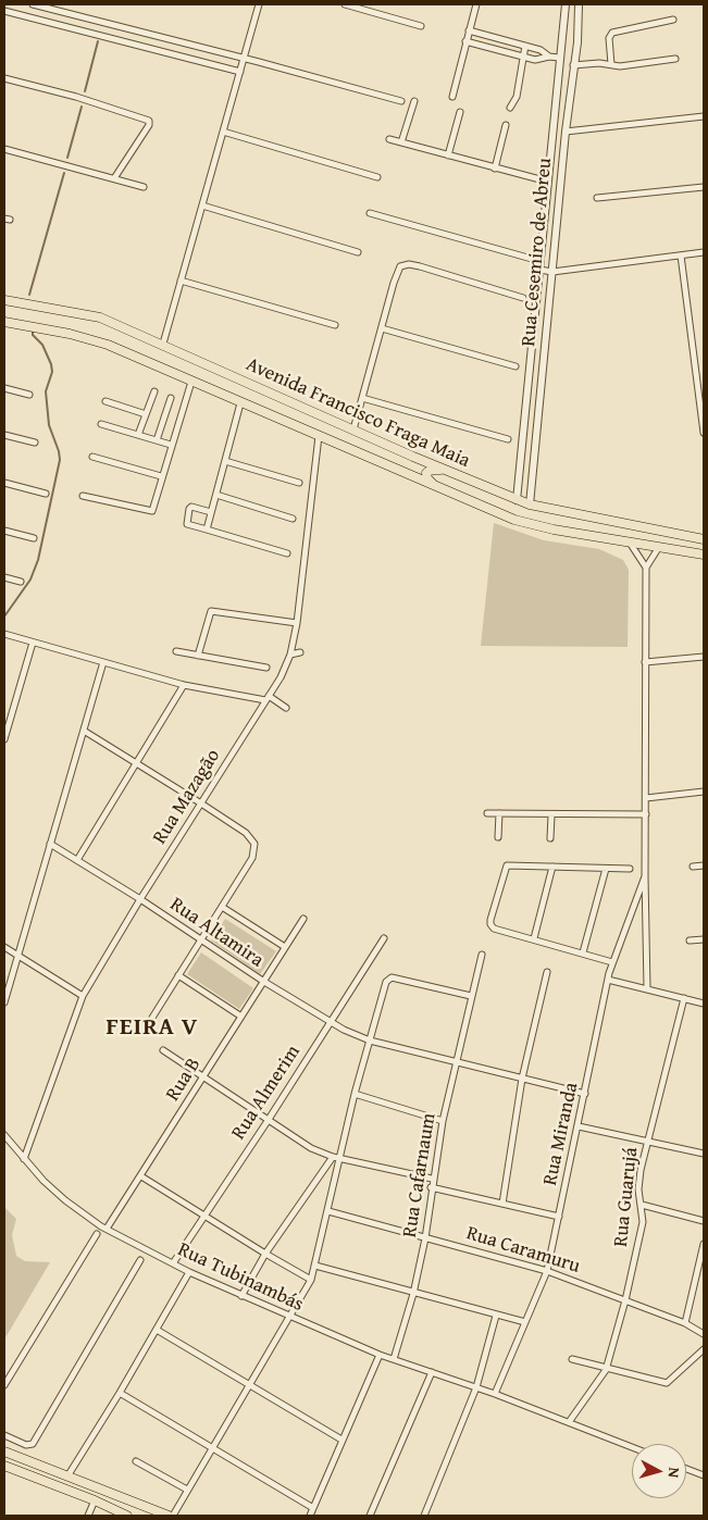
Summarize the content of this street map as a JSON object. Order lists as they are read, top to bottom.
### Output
{
  "streets": {
    "main road": ["Avenida Francisco Fraga Maia"],
    "street": [
      "Rua Cesemiro de Abreu",
      "Rua Mazagão",
      "Rua Altamira",
      "Rua B",
      "Rua Almerim",
      "Rua Miranda",
      "Rua Cafarnaum",
      "Rua Guarujá",
      "Rua Caramuru",
      "Rua Tubinambás"
    ]
  },
  "crossings": [
    ["Rua Cesemiro de Abreu", "Avenida Francisco Fraga Maia"],
    ["Avenida Francisco Fraga Maia", "Rua Mazagão"],
    ["Rua Mazagão", "Rua Altamira"],
    ["Rua Mazagão", "Rua Tubinambás"],
    ["Rua Altamira", "Rua B"],
    ["Rua Altamira", "Rua Almerim"],
    ["Rua Altamira", "Rua Miranda"],
    ["Rua Altamira", "Rua Cafarnaum"],
    ["Rua B", "Rua Tubinambás"],
    ["Rua Almerim", "Rua Tubinambás"],
    ["Rua Miranda", "Rua Caramuru"],
    ["Rua Miranda", "Rua Tubinambás"],
    ["Rua Cafarnaum", "Rua Caramuru"],
    ["Rua Cafarnaum", "Rua Tubinambás"],
    ["Rua Guarujá", "Rua Caramuru"],
    ["Rua Guarujá", "Rua Tubinambás"]
  ],
  "districts": ["FEIRA V"],
  "north": "right"
}
